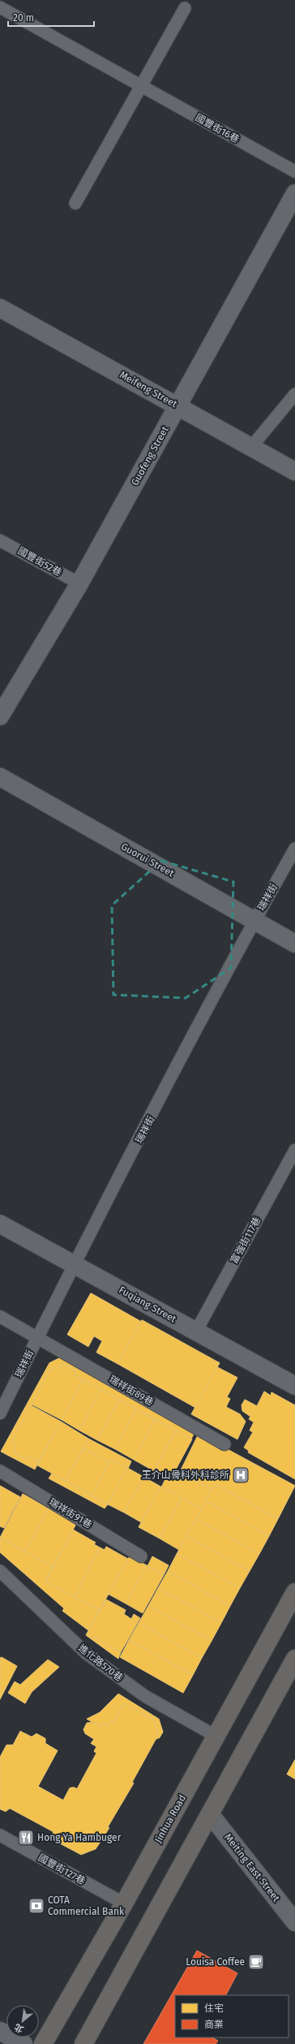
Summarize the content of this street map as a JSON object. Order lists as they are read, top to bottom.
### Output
{
  "streets": {
    "main road": ["Jinhua Road"],
    "street": [
      "Meifeng Street",
      "Guofeng Street",
      "Guorui Street",
      "Fuqiang Street",
      "Meiting East Street"
    ],
    "lane": [
      "國豐街16巷",
      "國豐街52巷",
      "瑞祥街",
      "富強街117巷",
      "瑞祥街89巷",
      "瑞祥街91巷",
      "進化路570巷",
      "國豐街127巷"
    ]
  },
  "crossings": [
    ["Meifeng Street", "Guofeng Street"],
    ["Guofeng Street", "國豐街52巷"],
    ["Guorui Street", "瑞祥街"],
    ["瑞祥街", "Fuqiang Street"],
    ["瑞祥街", "瑞祥街89巷"],
    ["富強街117巷", "Fuqiang Street"],
    ["進化路570巷", "Jinhua Road"],
    ["Jinhua Road", "國豐街127巷"]
  ],
  "places": {
    "hospital": ["王介山骨科外科診所"],
    "restaurant": ["Hong Ya Hambuger"],
    "bank": ["COTA Commercial Bank"],
    "cafe": ["Louisa Coffee"]
  },
  "legend": ["住宅", "商業"],
  "scale_bar": "20 m",
  "north": "bottom left"
}
